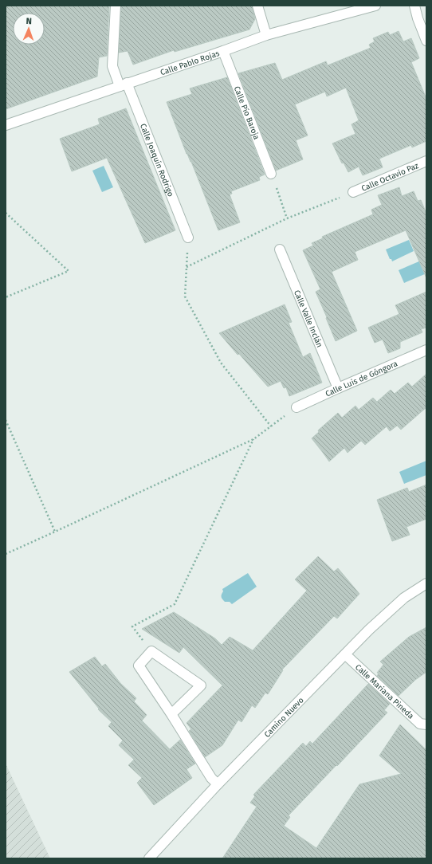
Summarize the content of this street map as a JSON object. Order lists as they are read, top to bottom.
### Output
{
  "streets": {
    "street": [
      "Calle Pablo Rojas",
      "Calle Pío Baroja",
      "Calle Joaquín Rodrigo",
      "Calle Octavio Paz",
      "Calle Valle Inclán",
      "Calle Luis de Góngora",
      "Calle Mariana Pineda",
      "Camino Nuevo"
    ]
  },
  "crossings": [
    ["Calle Pablo Rojas", "Calle Pío Baroja"],
    ["Calle Pablo Rojas", "Calle Joaquín Rodrigo"],
    ["Calle Valle Inclán", "Calle Luis de Góngora"],
    ["Calle Mariana Pineda", "Camino Nuevo"]
  ],
  "north": "top"
}
